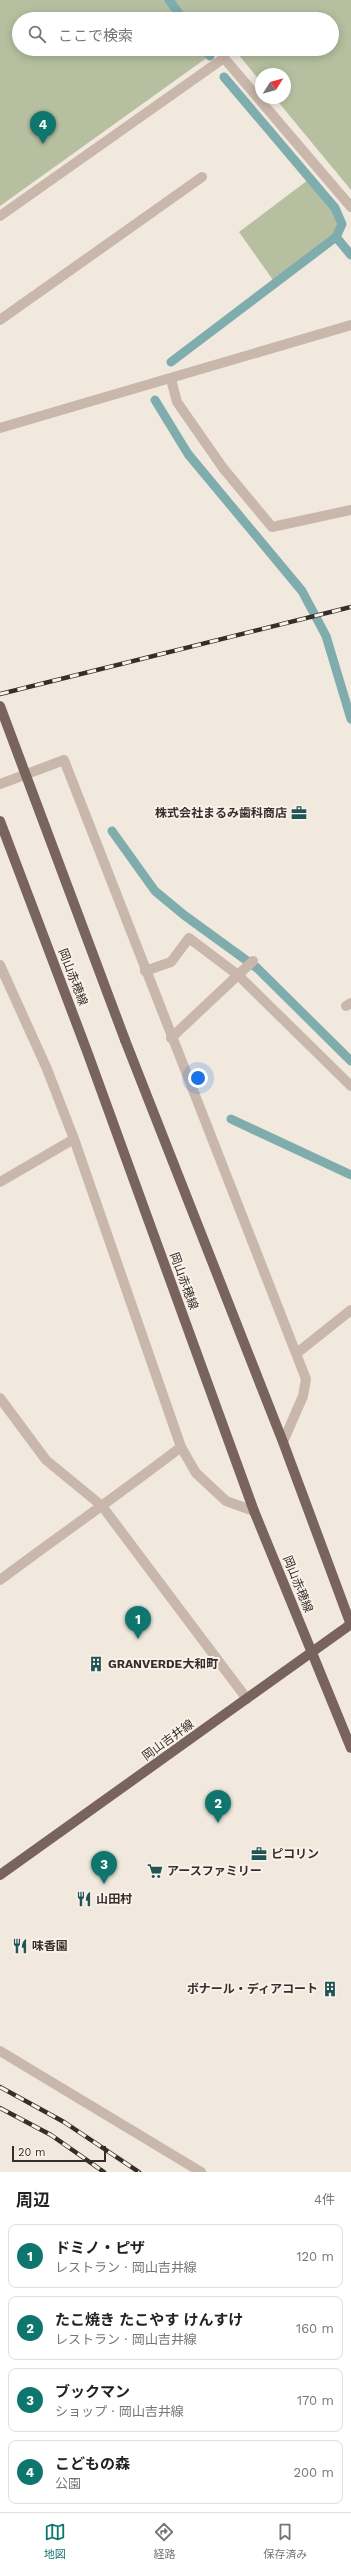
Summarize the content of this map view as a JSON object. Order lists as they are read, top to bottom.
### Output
{
  "streets": {
    "main road": ["岡山赤穂線", "岡山吉井線"]
  },
  "crossings": [
    ["岡山赤穂線", "岡山吉井線"]
  ],
  "places": {
    "office": ["株式会社まるみ歯科商店", "ピコリン"],
    "building": ["GRANVERDE大和町", "ボナール・ディアコート"],
    "supermarket": ["アースファミリー"],
    "restaurant": ["山田村", "味香園"]
  },
  "scale_bar": "20 m",
  "north": "top right",
  "page": {
    "search": "ここで検索",
    "pins": [
      "4",
      "1",
      "2",
      "3"
    ],
    "scale": "20 m",
    "heading": ["周辺", "4件"],
    "list": [
      {
        "mark": "1",
        "name": "ドミノ・ピザ",
        "note": "レストラン · 岡山吉井線",
        "value": "120 m"
      },
      {
        "mark": "2",
        "name": "たこ焼き たこやす けんすけ",
        "note": "レストラン · 岡山吉井線",
        "value": "160 m"
      },
      {
        "mark": "3",
        "name": "ブックマン",
        "note": "ショップ · 岡山吉井線",
        "value": "170 m"
      },
      {
        "mark": "4",
        "name": "こどもの森",
        "note": "公園",
        "value": "200 m"
      }
    ],
    "nav": ["地図", "経路", "保存済み"]
  }
}
